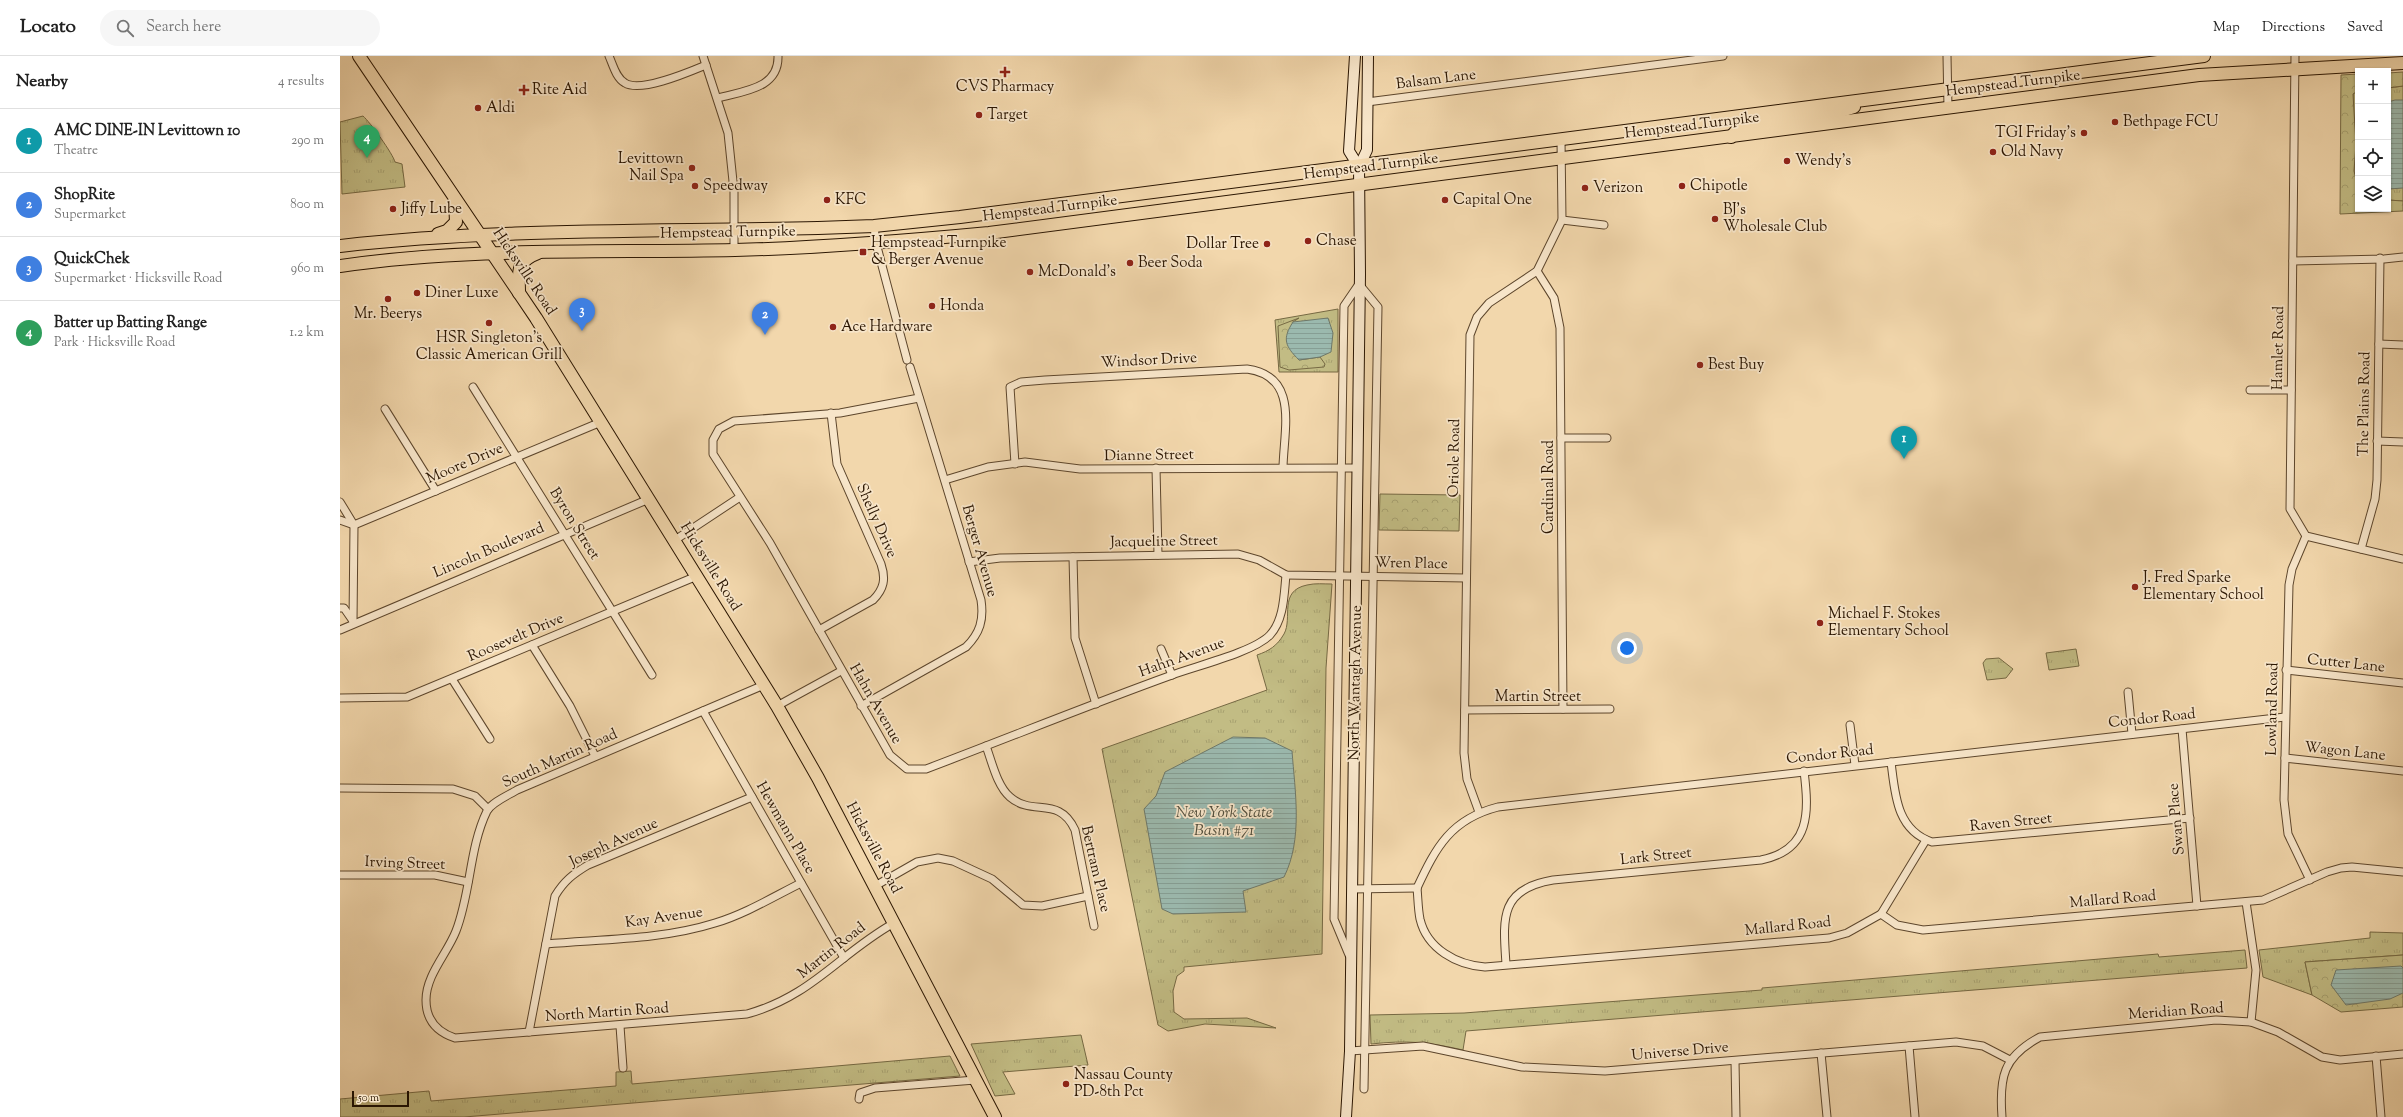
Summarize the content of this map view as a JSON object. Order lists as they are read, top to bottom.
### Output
{
  "streets": {
    "main road": ["Hempstead Turnpike", "Hicksville Road", "North Wantagh Avenue"],
    "street": [
      "Balsam Lane",
      "Hamlet Road",
      "Windsor Drive",
      "The Plains Road",
      "Dianne Street",
      "Oriole Road",
      "Moore Drive",
      "Cardinal Road",
      "Shelly Drive",
      "Byron Street",
      "Jacqueline Street",
      "Lincoln Boulevard",
      "Berger Avenue",
      "Wren Place",
      "Roosevelt Drive",
      "Hahn Avenue",
      "Cutter Lane",
      "Martin Street",
      "Lowland Road",
      "Condor Road",
      "Wagon Lane",
      "South Martin Road",
      "Swan Place",
      "Raven Street",
      "Hewmann Place",
      "Joseph Avenue",
      "Lark Street",
      "Irving Street",
      "Bertram Place",
      "Mallard Road",
      "Kay Avenue",
      "Martin Road",
      "Meridian Road",
      "North Martin Road",
      "Universe Drive"
    ]
  },
  "crossings": [
    ["Hempstead Turnpike", "Hicksville Road"],
    ["Hempstead Turnpike", "Hamlet Road"],
    ["Hempstead Turnpike", "Berger Avenue"],
    ["Hempstead Turnpike", "North Wantagh Avenue"],
    ["Hicksville Road", "Moore Drive"],
    ["Hicksville Road", "Lincoln Boulevard"],
    ["Hicksville Road", "Roosevelt Drive"],
    ["Hicksville Road", "South Martin Road"],
    ["Hicksville Road", "Martin Road"],
    ["Hamlet Road", "Lowland Road"],
    ["Windsor Drive", "Dianne Street"],
    ["Dianne Street", "Berger Avenue"],
    ["Dianne Street", "North Wantagh Avenue"],
    ["Oriole Road", "Cardinal Road"],
    ["Oriole Road", "Wren Place"],
    ["Oriole Road", "Martin Street"],
    ["Oriole Road", "Condor Road"],
    ["Moore Drive", "Byron Street"],
    ["Cardinal Road", "Martin Street"],
    ["Shelly Drive", "Hahn Avenue"],
    ["Byron Street", "Lincoln Boulevard"],
    ["Byron Street", "Roosevelt Drive"],
    ["Jacqueline Street", "Berger Avenue"],
    ["Jacqueline Street", "Wren Place"],
    ["Jacqueline Street", "Hahn Avenue"],
    ["Jacqueline Street", "North Wantagh Avenue"],
    ["Berger Avenue", "Hahn Avenue"],
    ["Wren Place", "North Wantagh Avenue"],
    ["Hahn Avenue", "Bertram Place"],
    ["Cutter Lane", "Lowland Road"],
    ["North Wantagh Avenue", "Universe Drive"],
    ["Lowland Road", "Condor Road"],
    ["Lowland Road", "Wagon Lane"],
    ["Lowland Road", "Mallard Road"],
    ["Condor Road", "Swan Place"],
    ["Condor Road", "Lark Street"],
    ["Condor Road", "Mallard Road"],
    ["South Martin Road", "Hewmann Place"],
    ["Swan Place", "Raven Street"],
    ["Swan Place", "Mallard Road"],
    ["Hewmann Place", "Joseph Avenue"],
    ["Hewmann Place", "Kay Avenue"],
    ["Hewmann Place", "Martin Road"],
    ["Joseph Avenue", "Kay Avenue"],
    ["Joseph Avenue", "North Martin Road"],
    ["Lark Street", "Mallard Road"],
    ["Irving Street", "North Martin Road"],
    ["Martin Road", "North Martin Road"],
    ["Meridian Road", "Universe Drive"]
  ],
  "water": ["New York State Basin #71"],
  "places": {
    "health": ["CVS Pharmacy", "Rite Aid"],
    "other": [
      "Aldi",
      "Target",
      "Bethpage FCU",
      "TGI Friday's",
      "Old Navy",
      "Wendy's",
      "Levittown Nail Spa",
      "Speedway",
      "Chipotle",
      "Verizon",
      "KFC",
      "Capital One",
      "Jiffy Lube",
      "BJ's Wholesale Club",
      "Chase",
      "Dollar Tree",
      "Beer Soda",
      "McDonald's",
      "Diner Luxe",
      "Mr. Beerys",
      "Honda",
      "HSR Singleton's Classic American Grill",
      "Ace Hardware",
      "Best Buy",
      "J. Fred Sparke Elementary School",
      "Michael F. Stokes Elementary School",
      "Nassau County PD-8th Pct"
    ],
    "transit": ["Hempstead Turnpike & Berger Avenue"]
  },
  "scale_bar": "50 m",
  "page": {
    "header": "Locato",
    "search": "Search here",
    "nav": ["Map", "Directions", "Saved"],
    "heading": ["Nearby", "4 results"],
    "map_buttons": ["+", "−"],
    "list": [
      {
        "mark": "1",
        "name": "AMC DINE-IN Levittown 10",
        "note": "Theatre",
        "value": "290 m"
      },
      {
        "mark": "2",
        "name": "ShopRite",
        "note": "Supermarket",
        "value": "800 m"
      },
      {
        "mark": "3",
        "name": "QuickChek",
        "note": "Supermarket · Hicksville Road",
        "value": "960 m"
      },
      {
        "mark": "4",
        "name": "Batter up Batting Range",
        "note": "Park · Hicksville Road",
        "value": "1.2 km"
      }
    ],
    "pins": [
      "4",
      "3",
      "2",
      "1"
    ],
    "scale": "50 m"
  }
}
